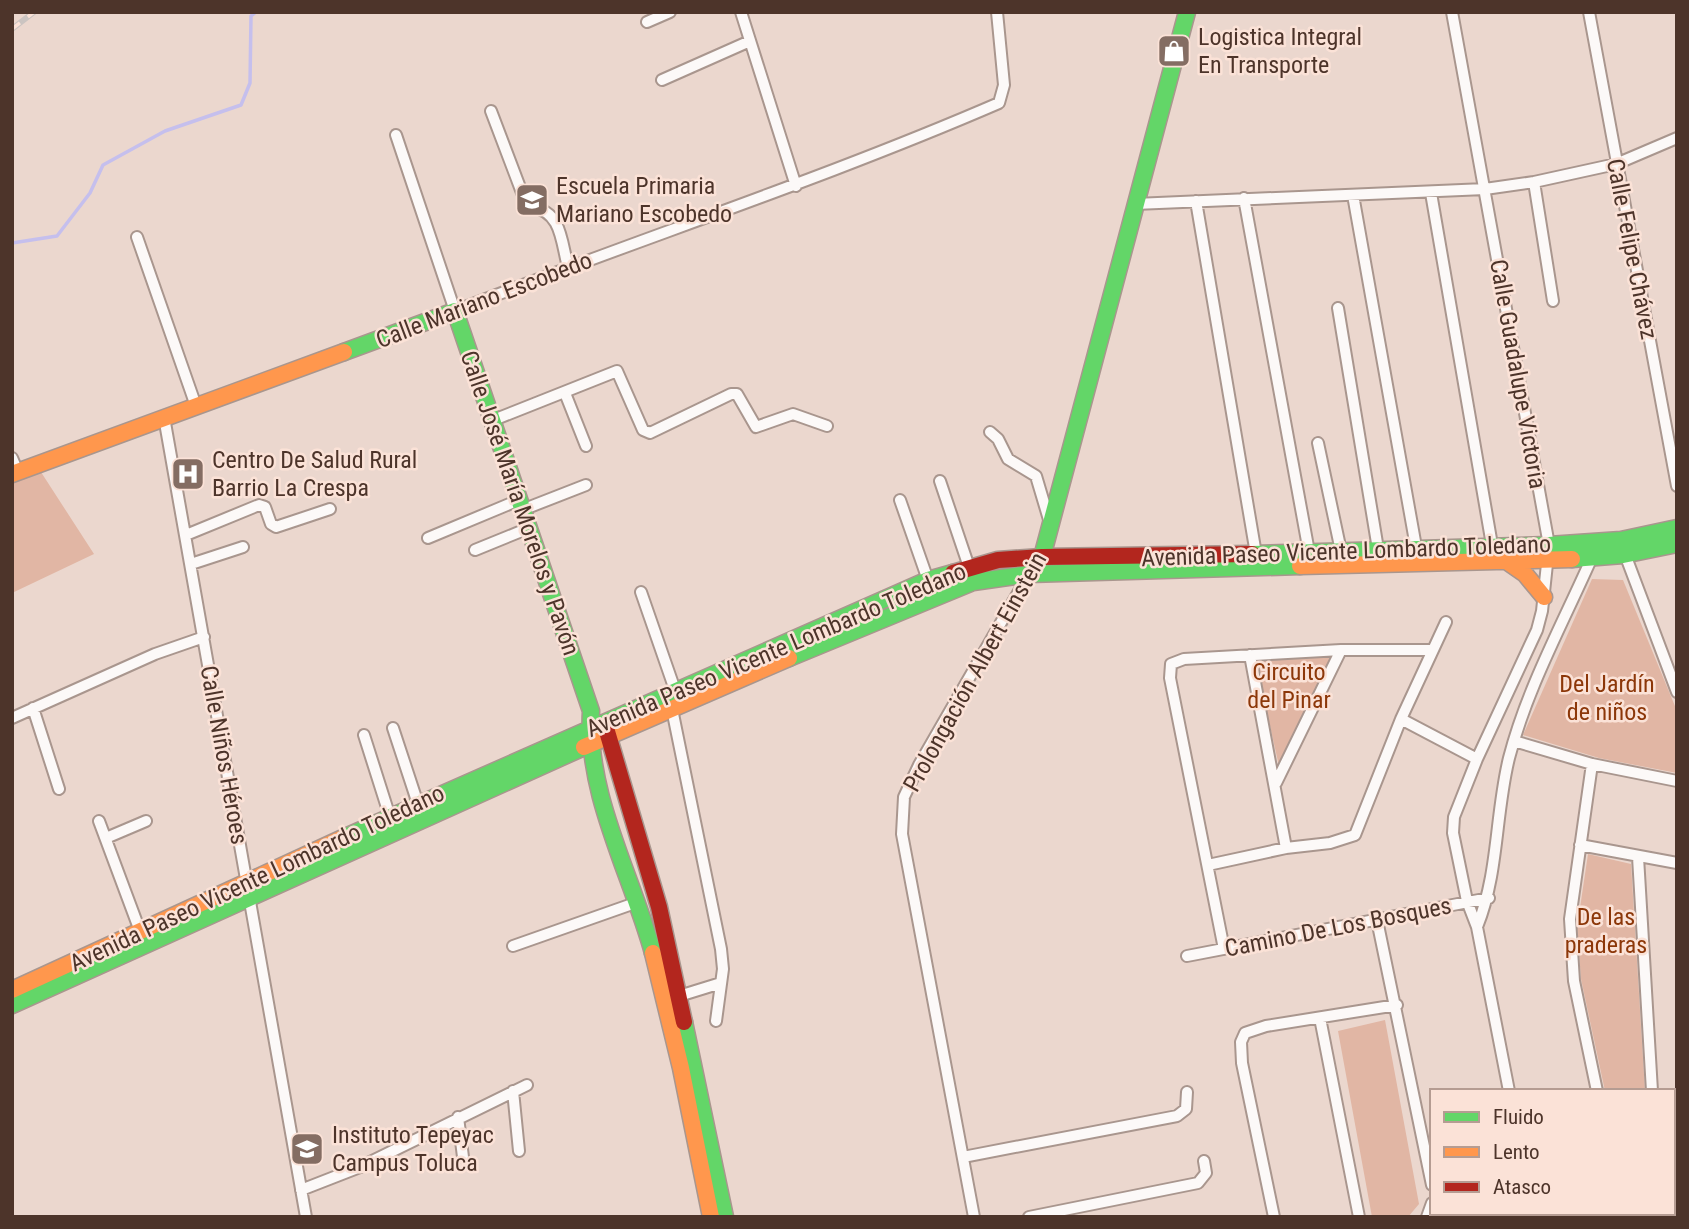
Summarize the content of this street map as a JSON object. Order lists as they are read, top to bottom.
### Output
{
  "streets": {
    "main road": [
      "Calle Mariano Escobedo",
      "Calle José María Morelos y Pavón",
      "Avenida Paseo Vicente Lombardo Toledano",
      "Prolongación Albert Einstein"
    ],
    "street": [
      "Calle Felipe Chávez",
      "Calle Guadalupe Victoria",
      "Calle Niños Héroes",
      "Camino De Los Bosques"
    ]
  },
  "crossings": [
    ["Calle Mariano Escobedo", "Calle José María Morelos y Pavón"],
    ["Calle Mariano Escobedo", "Calle Niños Héroes"],
    ["Calle Guadalupe Victoria", "Avenida Paseo Vicente Lombardo Toledano"],
    ["Calle Guadalupe Victoria", "Camino De Los Bosques"],
    ["Calle José María Morelos y Pavón", "Avenida Paseo Vicente Lombardo Toledano"],
    ["Avenida Paseo Vicente Lombardo Toledano", "Prolongación Albert Einstein"],
    ["Avenida Paseo Vicente Lombardo Toledano", "Calle Niños Héroes"]
  ],
  "parks": ["Circuito del Pinar", "Del Jardín de niños", "De las praderas"],
  "places": {
    "shop": ["Logistica Integral En Transporte"],
    "school or university": ["Escuela Primaria Mariano Escobedo", "Instituto Tepeyac Campus Toluca"],
    "hospital": ["Centro De Salud Rural Barrio La Crespa"]
  },
  "legend": ["Fluido", "Lento", "Atasco"]
}
